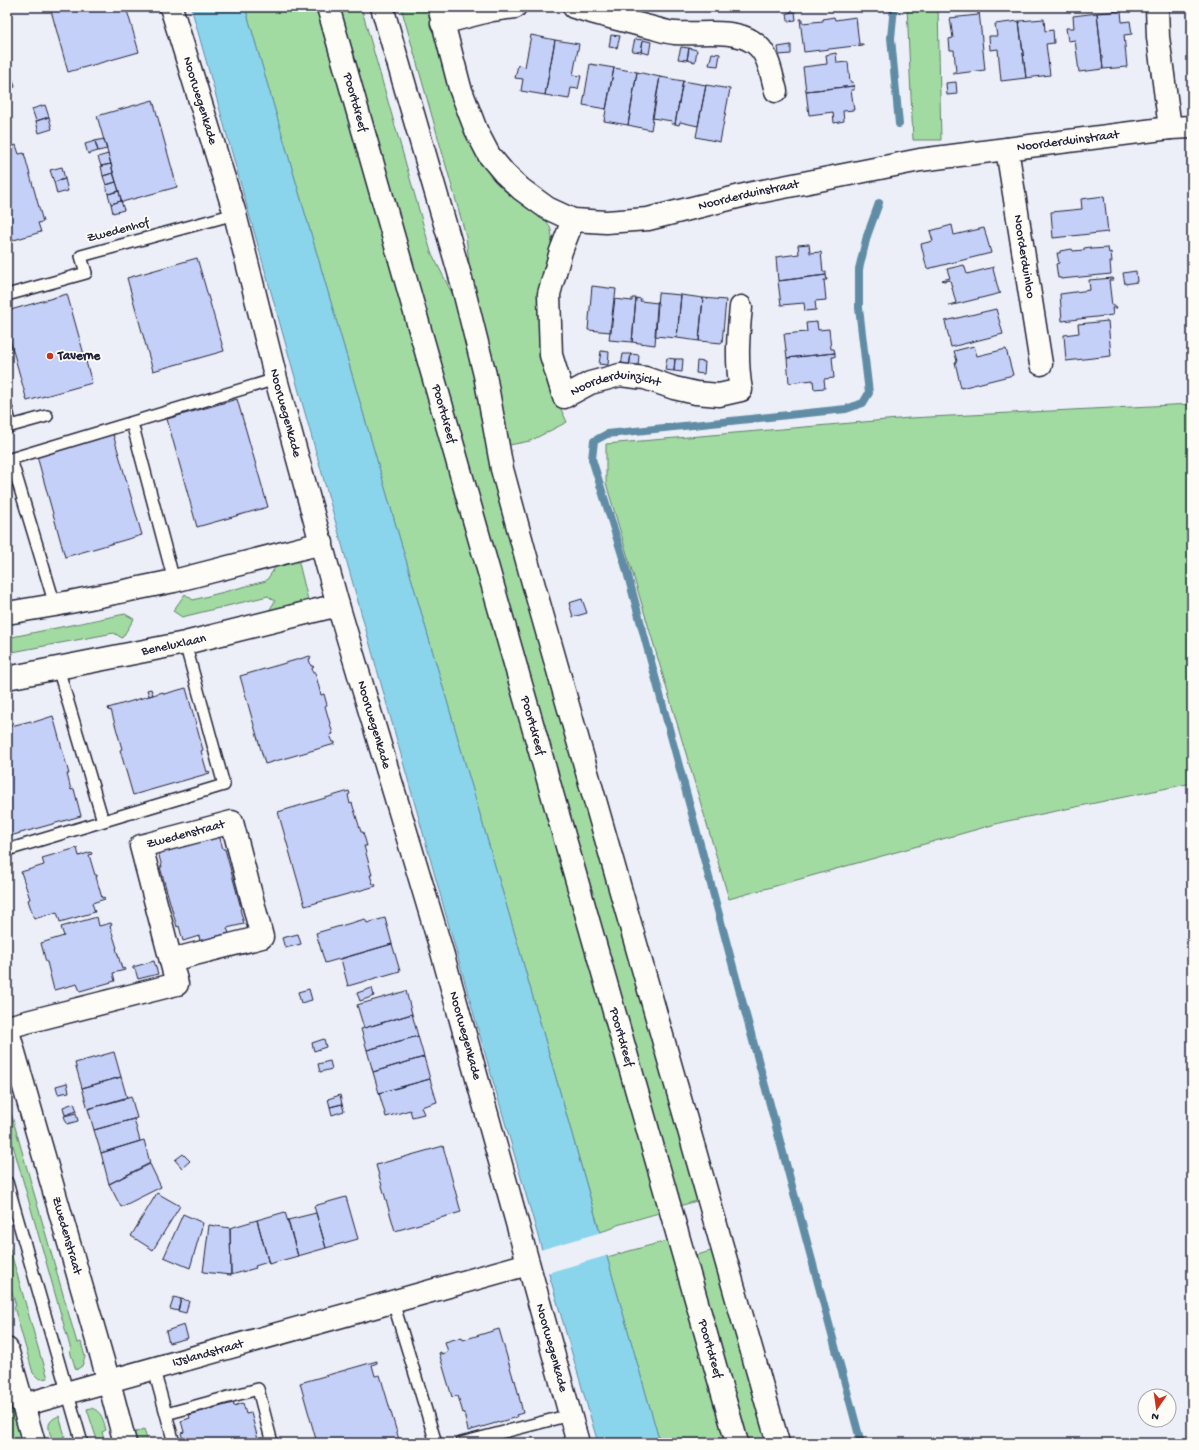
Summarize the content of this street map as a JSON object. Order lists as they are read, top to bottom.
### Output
{
  "streets": {
    "street": [
      "Noorwegenkade",
      "Poortdreef",
      "Noorderduinstraat",
      "Noorderduinloo",
      "Noorderduinzicht",
      "Beneluxlaan",
      "Zwedenstraat",
      "IJslandstraat"
    ],
    "lane": ["Zwedenhof"]
  },
  "crossings": [
    ["Noorwegenkade", "Zwedenhof"],
    ["Noorwegenkade", "Beneluxlaan"],
    ["Noorwegenkade", "IJslandstraat"],
    ["Noorderduinstraat", "Noorderduinloo"],
    ["Noorderduinstraat", "Noorderduinzicht"],
    ["Zwedenstraat", "IJslandstraat"]
  ],
  "places": ["Taverne"],
  "north": "bottom"
}
